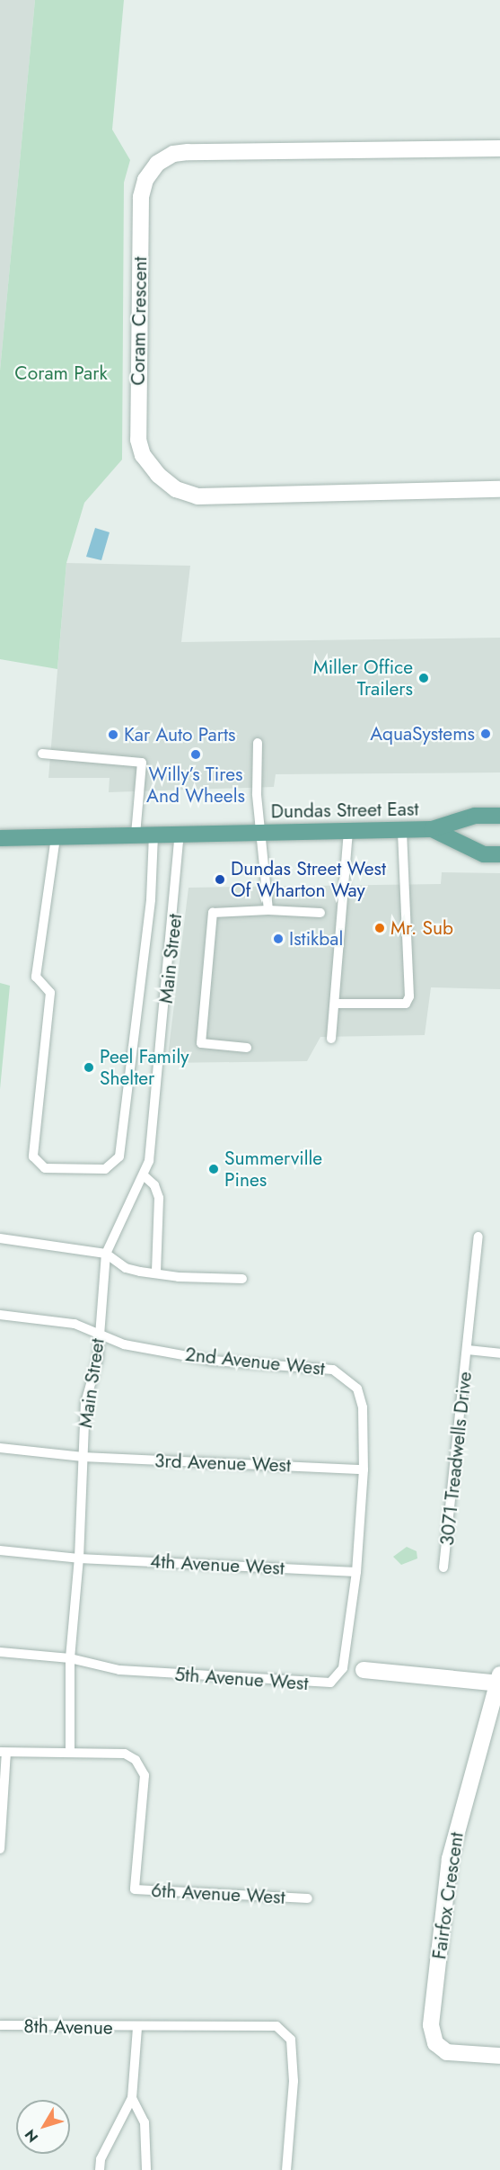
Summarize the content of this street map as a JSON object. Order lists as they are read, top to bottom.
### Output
{
  "streets": {
    "main road": ["Dundas Street East"],
    "street": ["Coram Crescent", "Fairfox Crescent"],
    "lane": [
      "Main Street",
      "2nd Avenue West",
      "3071 Treadwells Drive",
      "3rd Avenue West",
      "4th Avenue West",
      "5th Avenue West",
      "6th Avenue West",
      "8th Avenue"
    ]
  },
  "crossings": [
    ["Dundas Street East", "Main Street"],
    ["Main Street", "2nd Avenue West"],
    ["Main Street", "3rd Avenue West"],
    ["Main Street", "4th Avenue West"],
    ["Main Street", "5th Avenue West"],
    ["Main Street", "6th Avenue West"],
    ["2nd Avenue West", "3rd Avenue West"],
    ["2nd Avenue West", "4th Avenue West"],
    ["2nd Avenue West", "5th Avenue West"],
    ["4th Avenue West", "5th Avenue West"]
  ],
  "parks": ["Coram Park"],
  "places": [
    "Miller Office Trailers",
    "AquaSystems",
    "Kar Auto Parts",
    "Willy’s Tires And Wheels",
    "Dundas Street West Of Wharton Way",
    "Mr. Sub",
    "Istikbal",
    "Peel Family Shelter",
    "Summerville Pines"
  ],
  "north": "bottom left"
}
